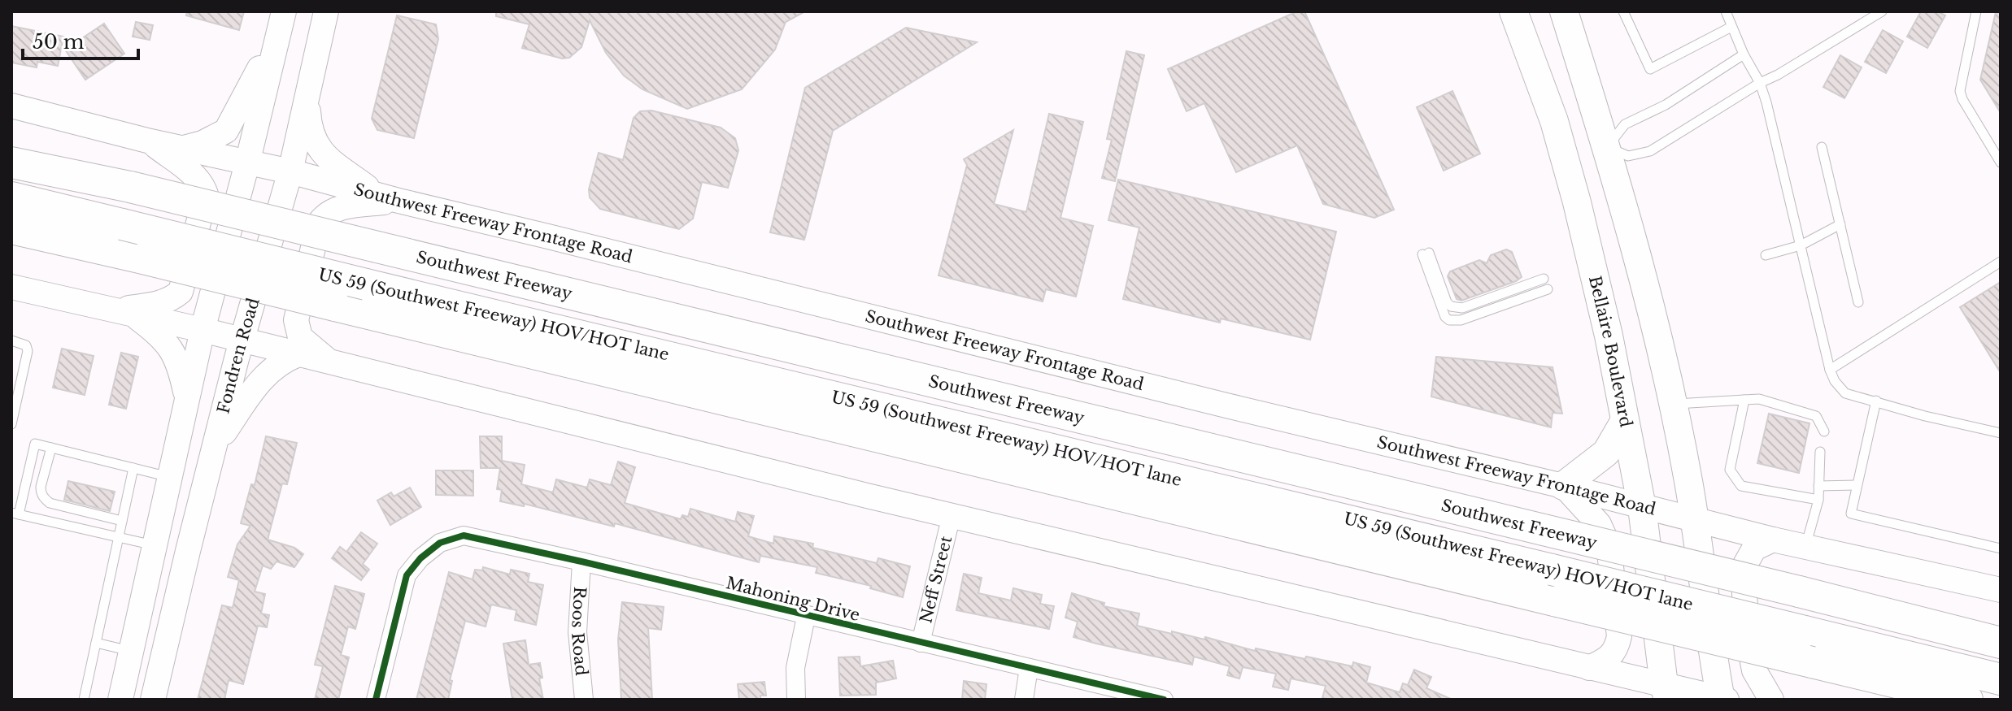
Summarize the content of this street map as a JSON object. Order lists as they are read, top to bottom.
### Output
{
  "streets": {
    "highway": ["Southwest Freeway", "US 59 (Southwest Freeway) HOV/HOT lane"],
    "main road": ["Southwest Freeway Frontage Road", "Bellaire Boulevard", "Fondren Road"],
    "street": ["Neff Street", "Mahoning Drive", "Roos Road"]
  },
  "crossings": [
    ["Southwest Freeway Frontage Road", "Bellaire Boulevard"],
    ["Southwest Freeway Frontage Road", "Fondren Road"],
    ["Neff Street", "Mahoning Drive"],
    ["Mahoning Drive", "Roos Road"]
  ],
  "scale_bar": "50 m"
}
